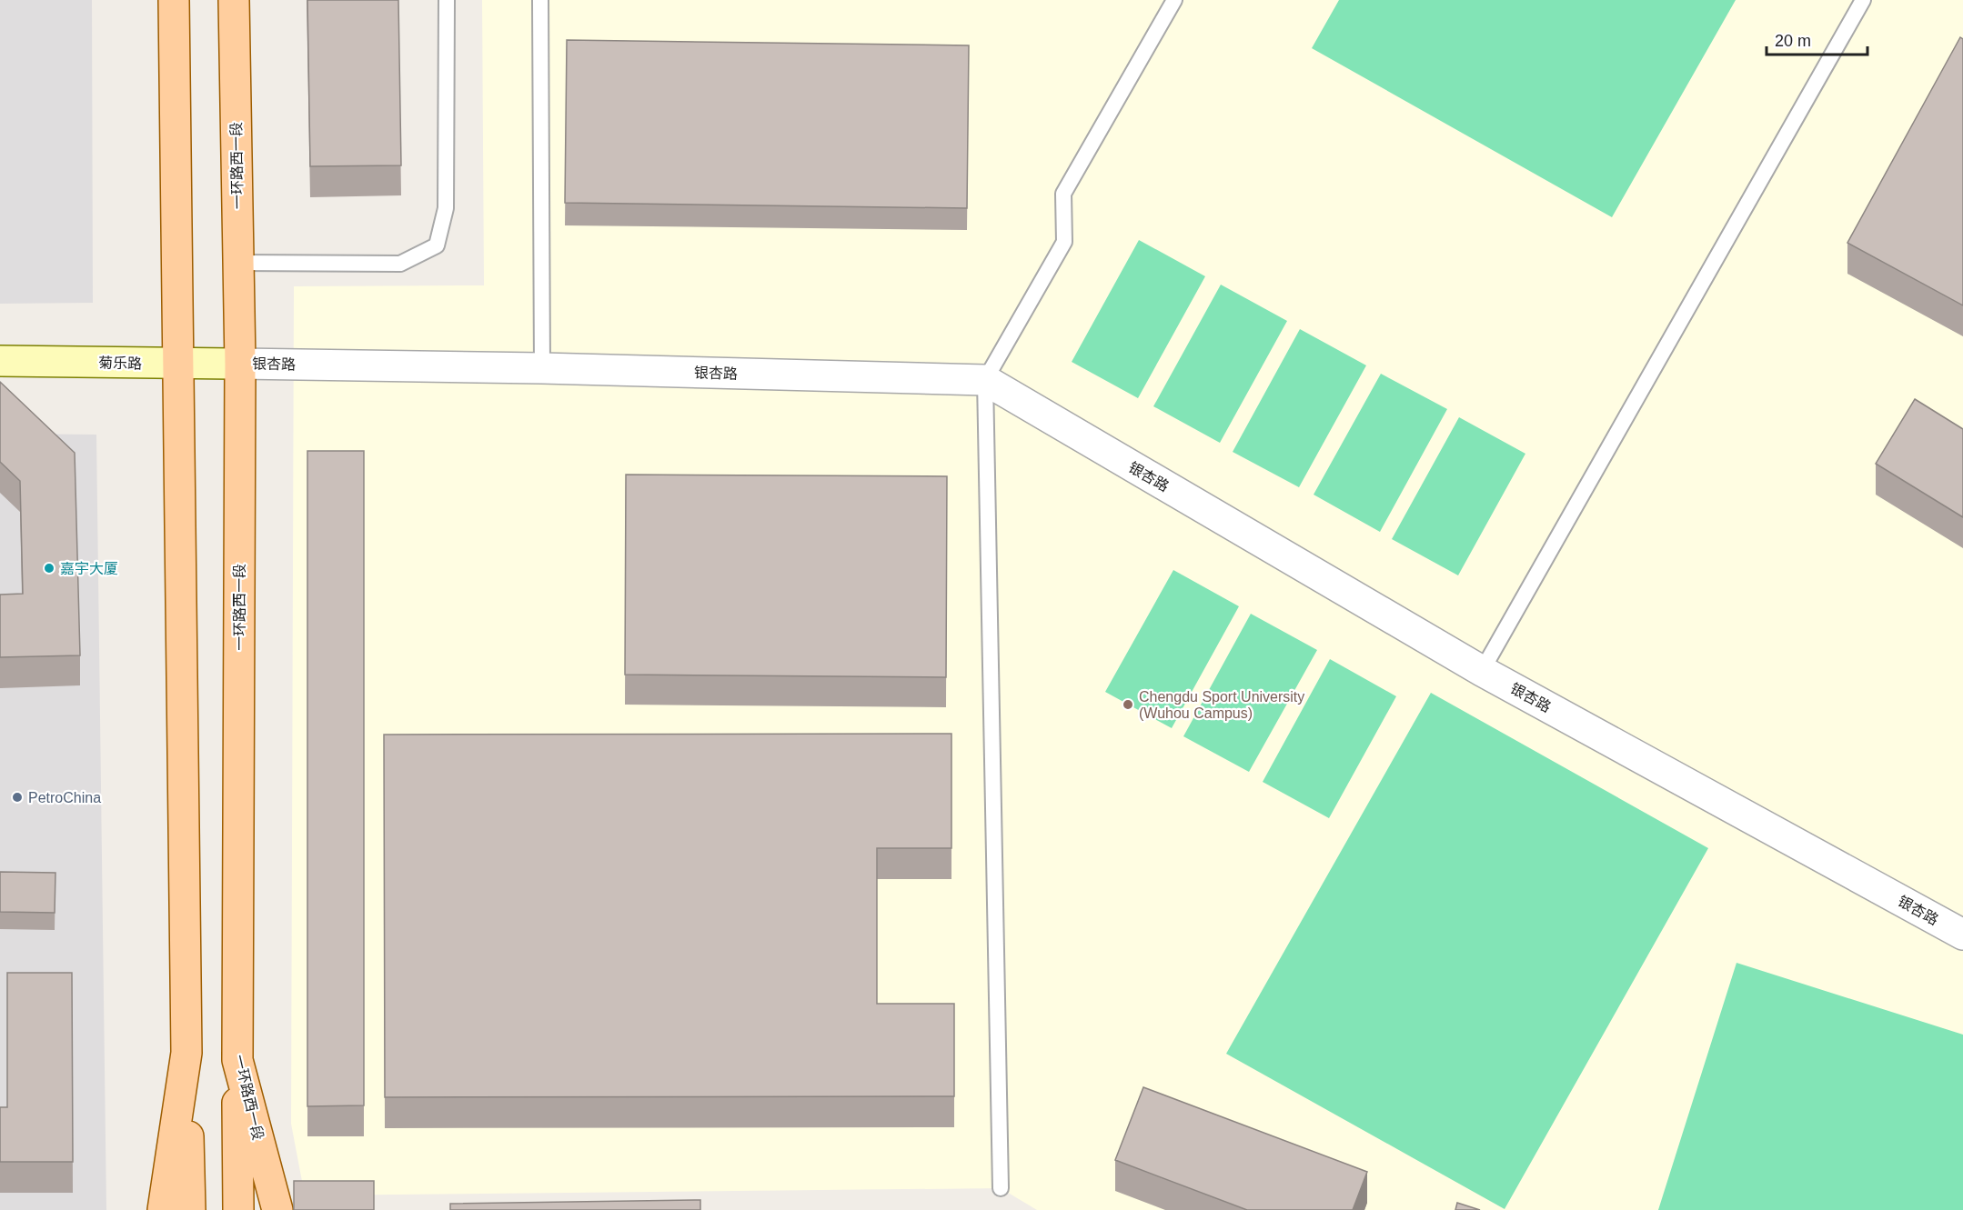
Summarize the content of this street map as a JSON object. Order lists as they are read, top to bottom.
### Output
{
  "streets": {
    "main road": ["一环路西一段"],
    "street": ["菊乐路", "银杏路"]
  },
  "crossings": [
    ["一环路西一段", "菊乐路"],
    ["一环路西一段", "银杏路"],
    ["菊乐路", "银杏路"]
  ],
  "places": ["嘉宇大厦", "Chengdu Sport University (Wuhou Campus)", "PetroChina"],
  "scale_bar": "20 m"
}
